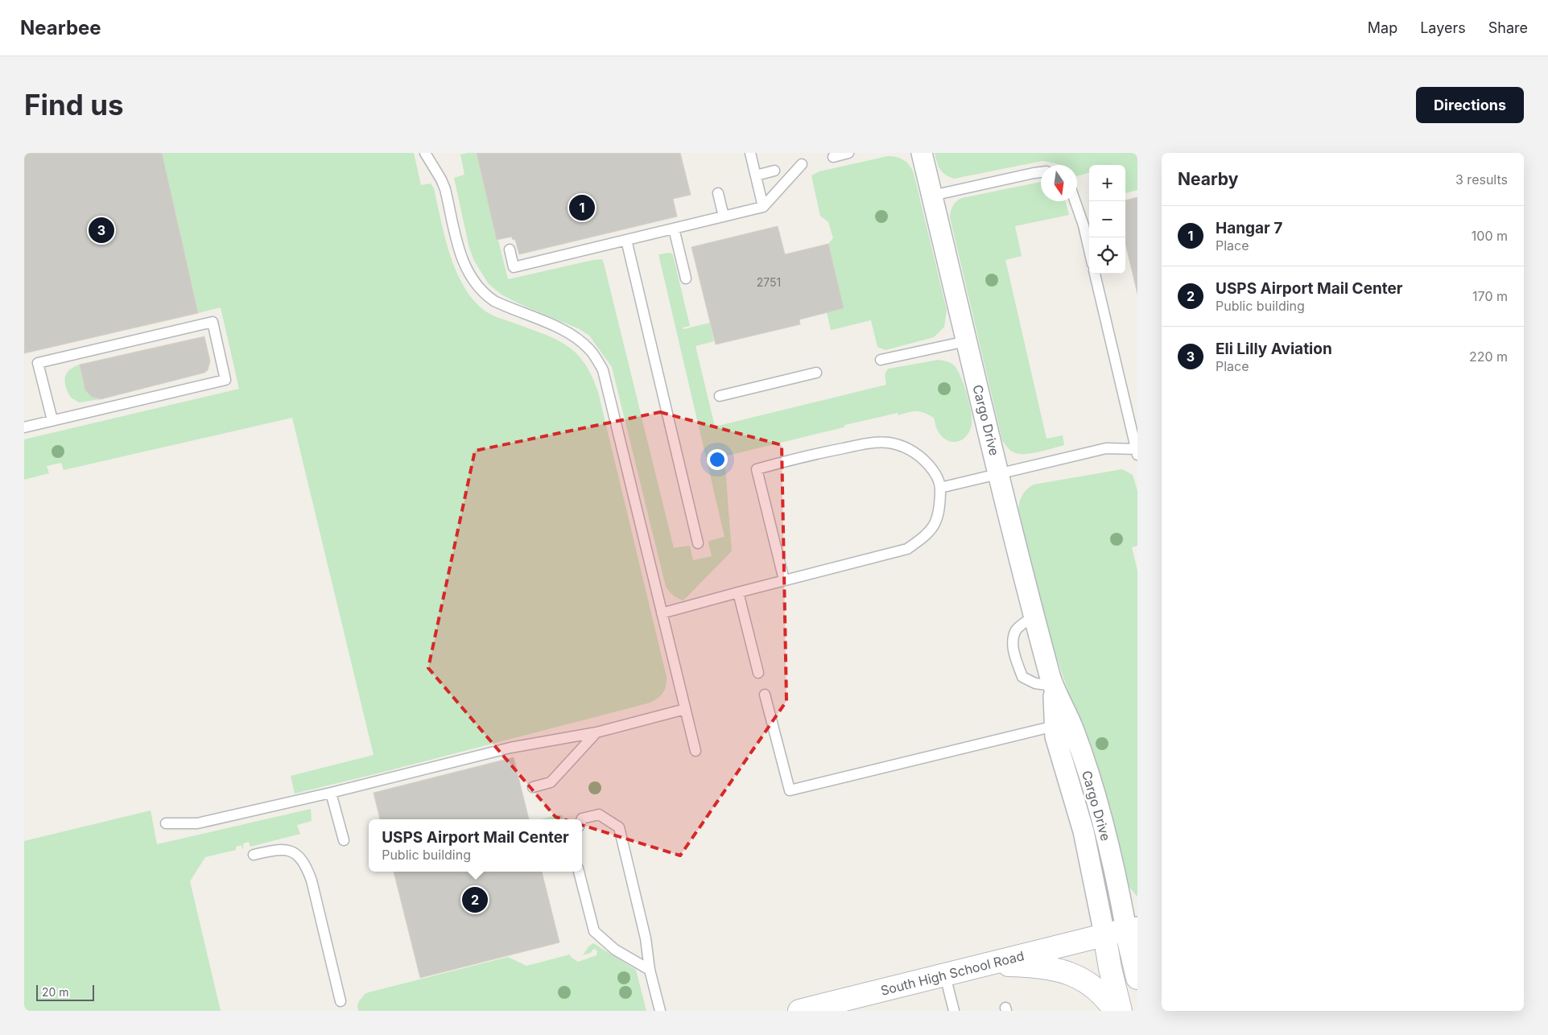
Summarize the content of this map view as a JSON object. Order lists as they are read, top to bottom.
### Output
{
  "streets": {
    "street": ["Cargo Drive", "South High School Road"]
  },
  "crossings": [
    ["Cargo Drive", "South High School Road"]
  ],
  "house_numbers": ["2751"],
  "scale_bar": "20 m",
  "north": "bottom",
  "page": {
    "header": "Nearbee",
    "nav": ["Map", "Layers", "Share"],
    "buttons": "Directions",
    "title": "Find us",
    "heading": ["Nearby", "3 results"],
    "map_buttons": ["+", "−"],
    "pins": ["1", "3", "2"],
    "list": [
      {
        "mark": "1",
        "name": "Hangar 7",
        "note": "Place",
        "value": "100 m"
      },
      {
        "mark": "2",
        "name": "USPS Airport Mail Center",
        "note": "Public building",
        "value": "170 m"
      },
      {
        "mark": "3",
        "name": "Eli Lilly Aviation",
        "note": "Place",
        "value": "220 m"
      }
    ],
    "popup": ["USPS Airport Mail Center", "Public building"],
    "scale": "20 m"
  }
}
